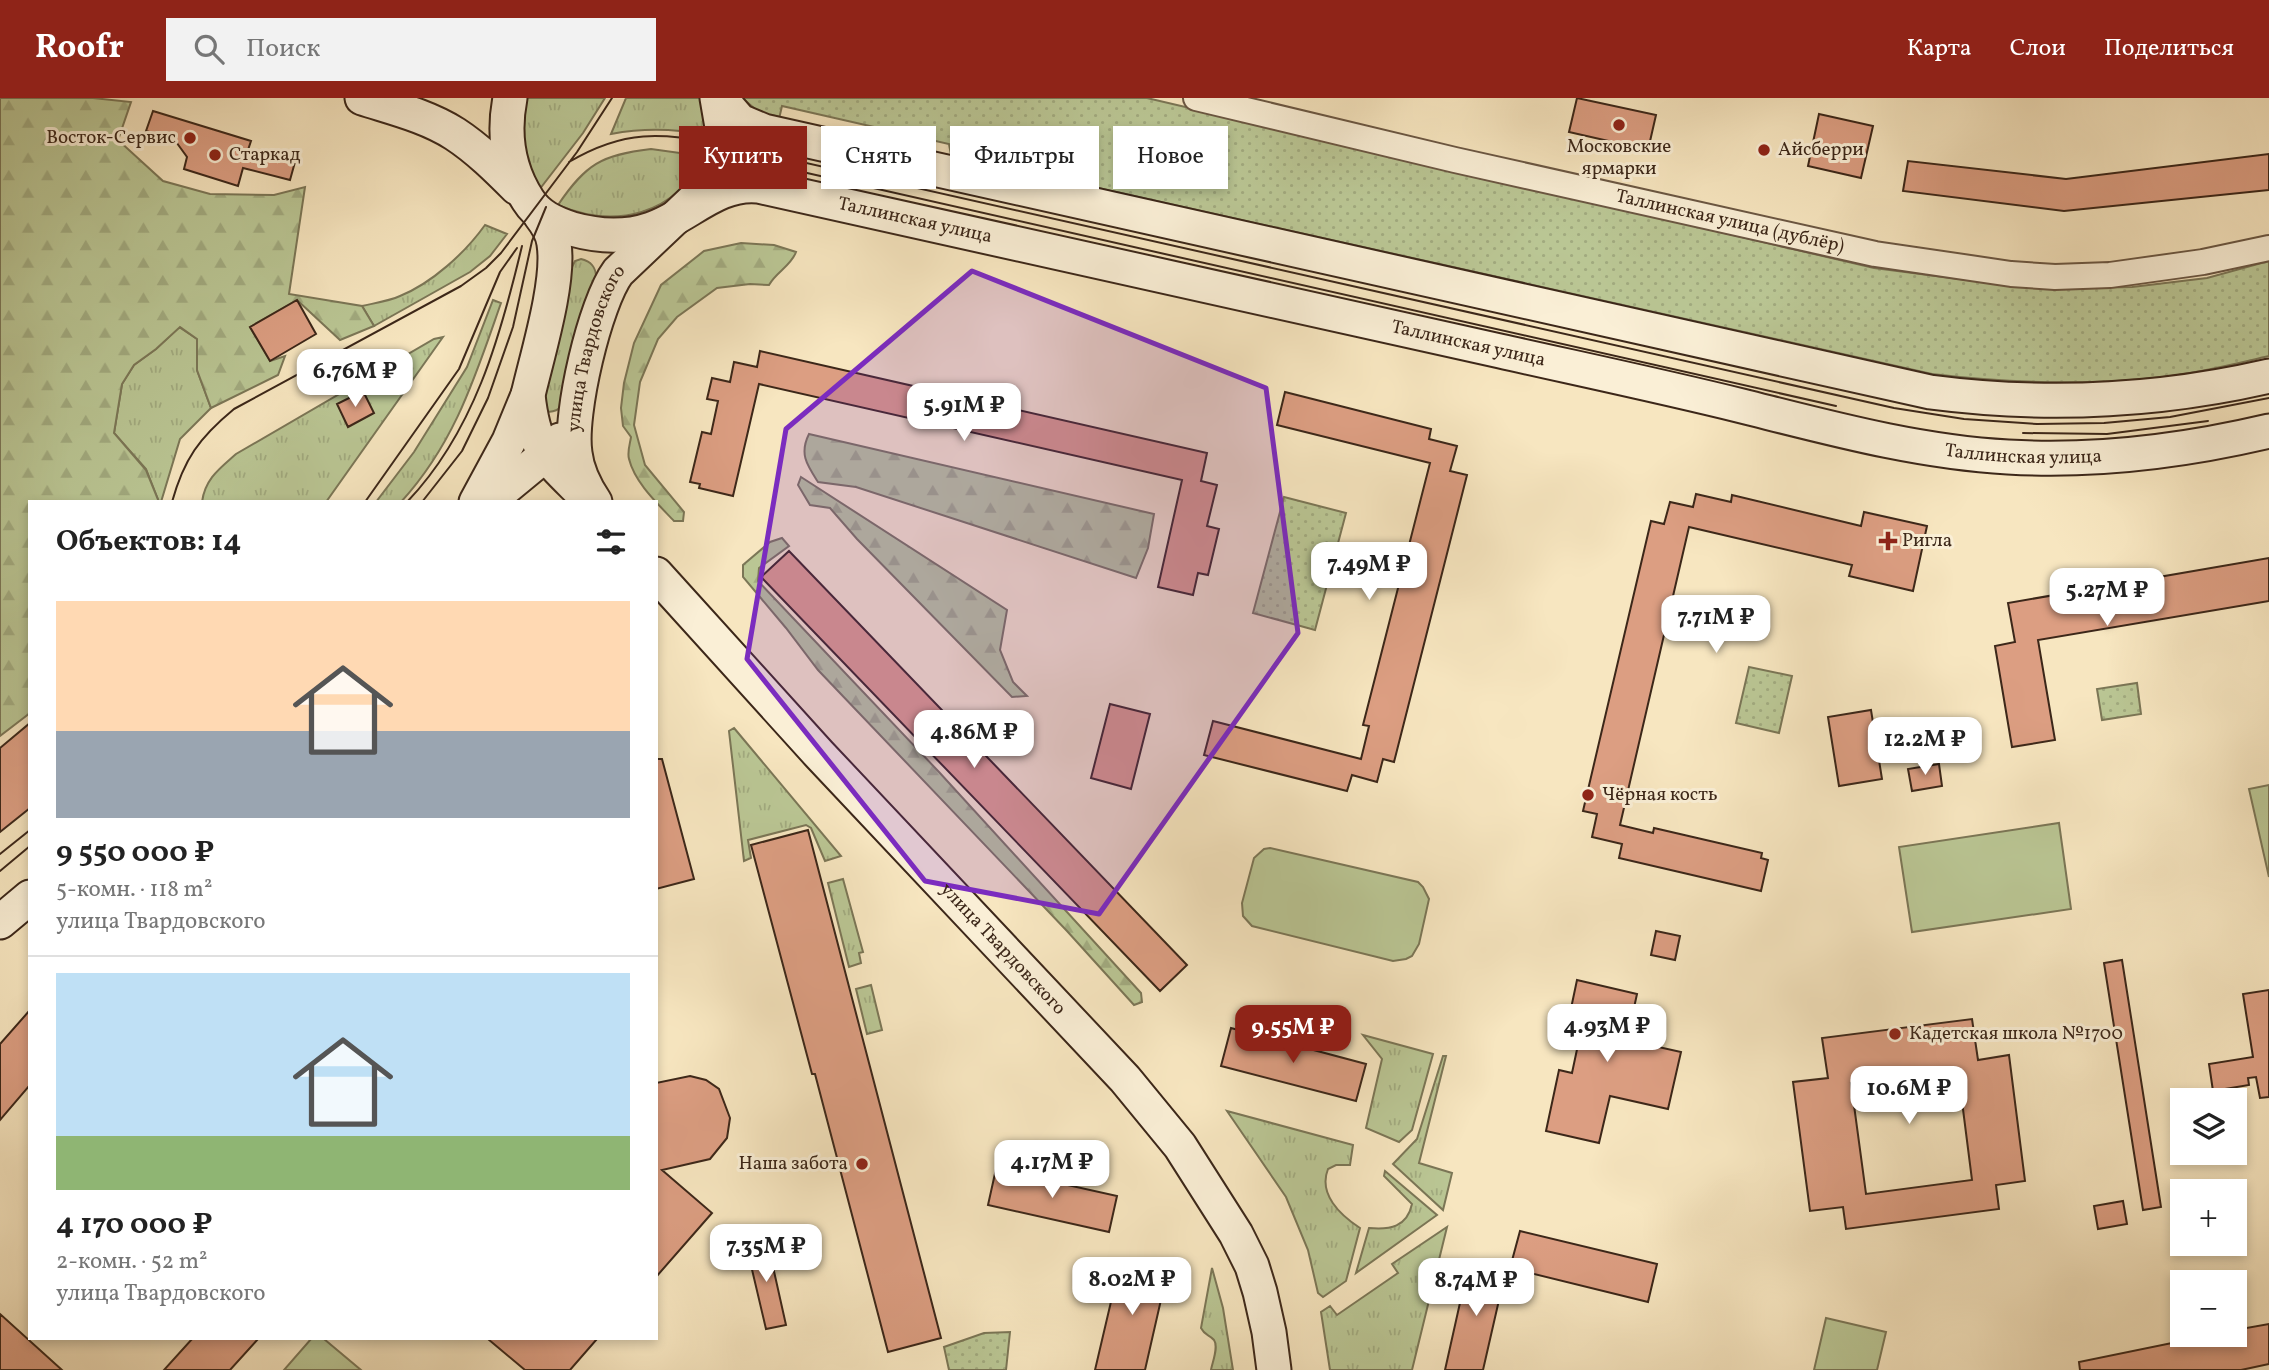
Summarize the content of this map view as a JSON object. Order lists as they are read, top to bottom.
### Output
{
  "streets": {
    "main road": ["Таллинская улица", "улица Твардовского"],
    "street": ["Таллинская улица (дублёр)"]
  },
  "crossings": [
    ["Таллинская улица", "улица Твардовского"]
  ],
  "places": {
    "other": [
      "Московские ярмарки",
      "Восток-Сервис",
      "Айсберри",
      "Старкад",
      "Чёрная кость",
      "Кадетская школа №1700",
      "Наша забота"
    ],
    "health": ["Ригла"]
  },
  "page": {
    "header": "Roofr",
    "search": "Поиск",
    "nav": ["Карта", "Слои", "Поделиться"],
    "chip": [
      "Купить",
      "Снять",
      "Фильтры",
      "Новое"
    ],
    "price": [
      "6.76M ₽",
      "5.91M ₽",
      "7.49M ₽",
      "5.27M ₽",
      "7.71M ₽",
      "4.86M ₽",
      "12.2M ₽",
      "4.93M ₽",
      "9.55M ₽",
      "10.6M ₽",
      "4.17M ₽",
      "7.35M ₽",
      "8.02M ₽",
      "8.74M ₽"
    ],
    "heading": "Объектов: 14",
    "list": [
      {
        "name": "9 550 000 ₽",
        "note": "5-комн. · 118 m² · улица Твардовского"
      },
      {
        "name": "4 170 000 ₽",
        "note": "2-комн. · 52 m² · улица Твардовского"
      }
    ],
    "map_buttons": ["+", "−"]
  }
}
